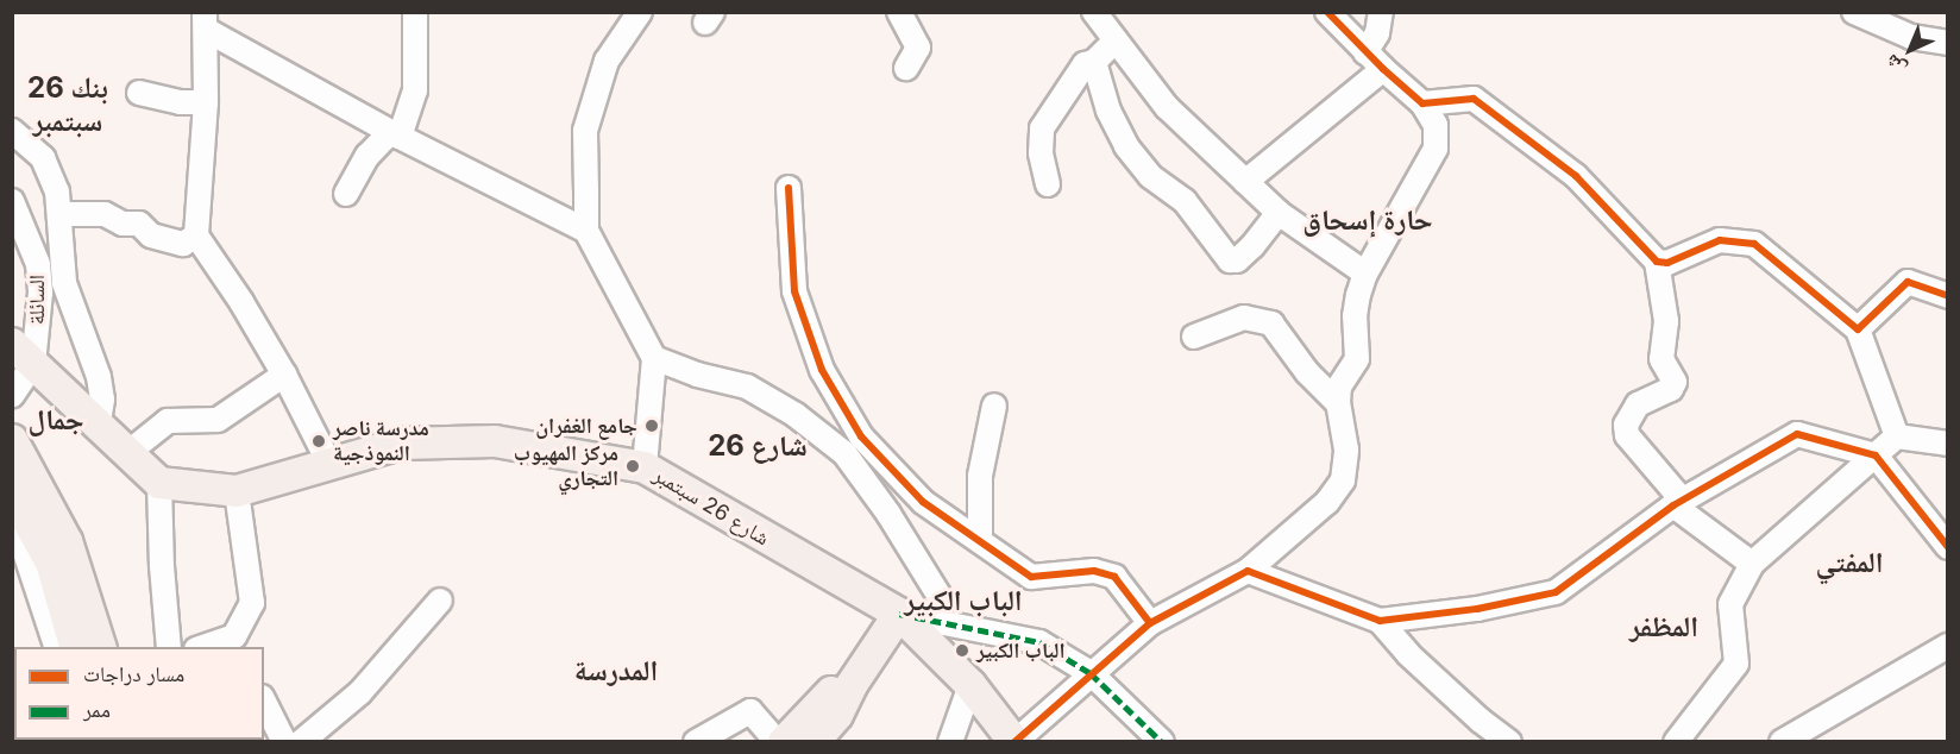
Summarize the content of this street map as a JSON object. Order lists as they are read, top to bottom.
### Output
{
  "streets": {
    "main road": ["شارع 26 سبتمبر"],
    "street": ["السائلة"]
  },
  "districts": [
    "بنك 26 سبتمبر",
    "حارة إسحاق",
    "جمال",
    "شارع 26",
    "المفتي",
    "الباب الكبير",
    "المظفر",
    "المدرسة"
  ],
  "places": [
    "جامع الغفران",
    "مدرسة ناصر النموذجية",
    "مركز المهيوب التجاري",
    "الباب الكبير"
  ],
  "legend": ["مسار دراجات", "ممر"],
  "north": "bottom left"
}
